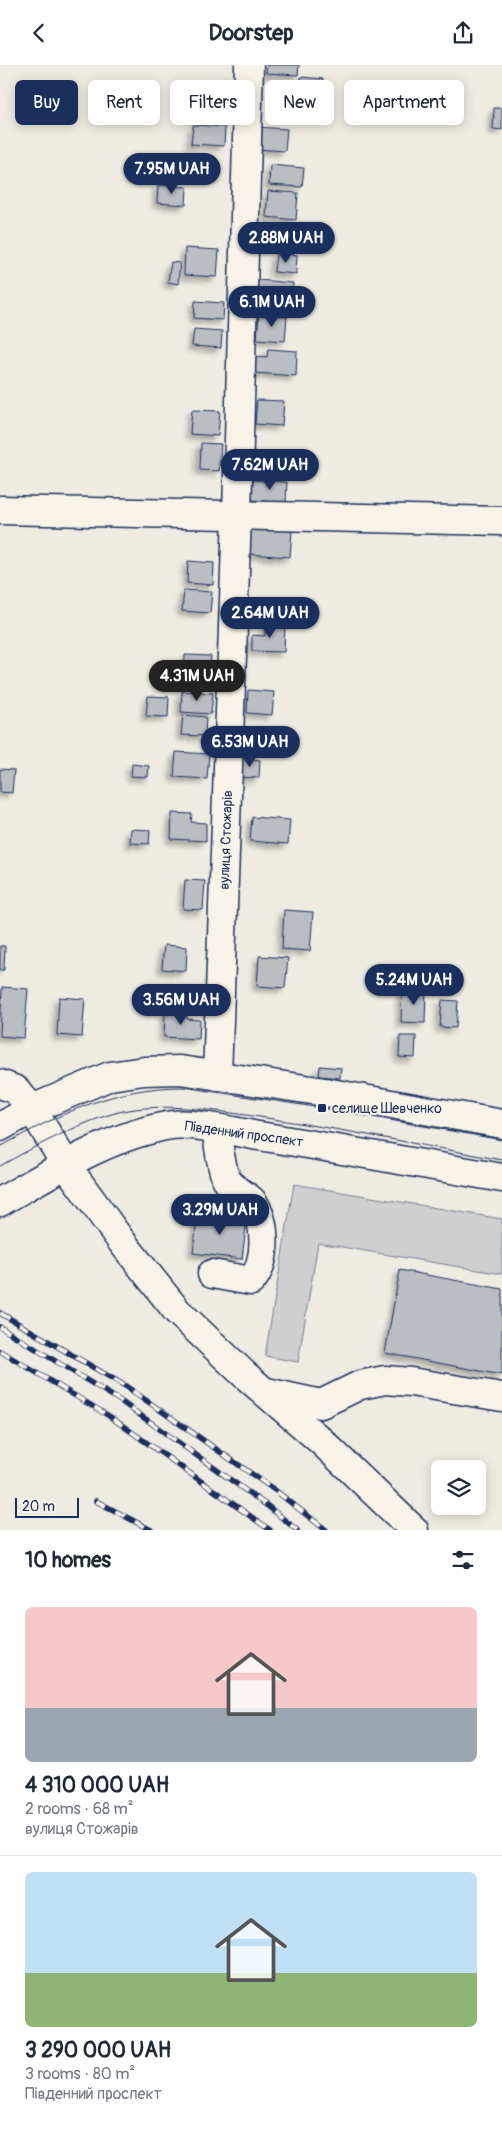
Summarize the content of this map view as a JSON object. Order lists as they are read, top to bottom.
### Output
{
  "streets": {
    "street": ["вулиця Стожарів", "Південний проспект"]
  },
  "places": {
    "transit": ["селище Шевченко"]
  },
  "scale_bar": "20 m",
  "page": {
    "header": "Doorstep",
    "chip": [
      "Buy",
      "Rent",
      "Filters",
      "New",
      "Apartment"
    ],
    "price": [
      "7.95M UAH",
      "2.88M UAH",
      "6.1M UAH",
      "7.62M UAH",
      "2.64M UAH",
      "4.31M UAH",
      "6.53M UAH",
      "5.24M UAH",
      "3.56M UAH",
      "3.29M UAH"
    ],
    "scale": "20 m",
    "heading": "10 homes",
    "list": [
      {
        "name": "4 310 000 UAH",
        "note": "2 rooms · 68 m² · вулиця Стожарів"
      },
      {
        "name": "3 290 000 UAH",
        "note": "3 rooms · 80 m² · Південний проспект"
      }
    ]
  }
}
